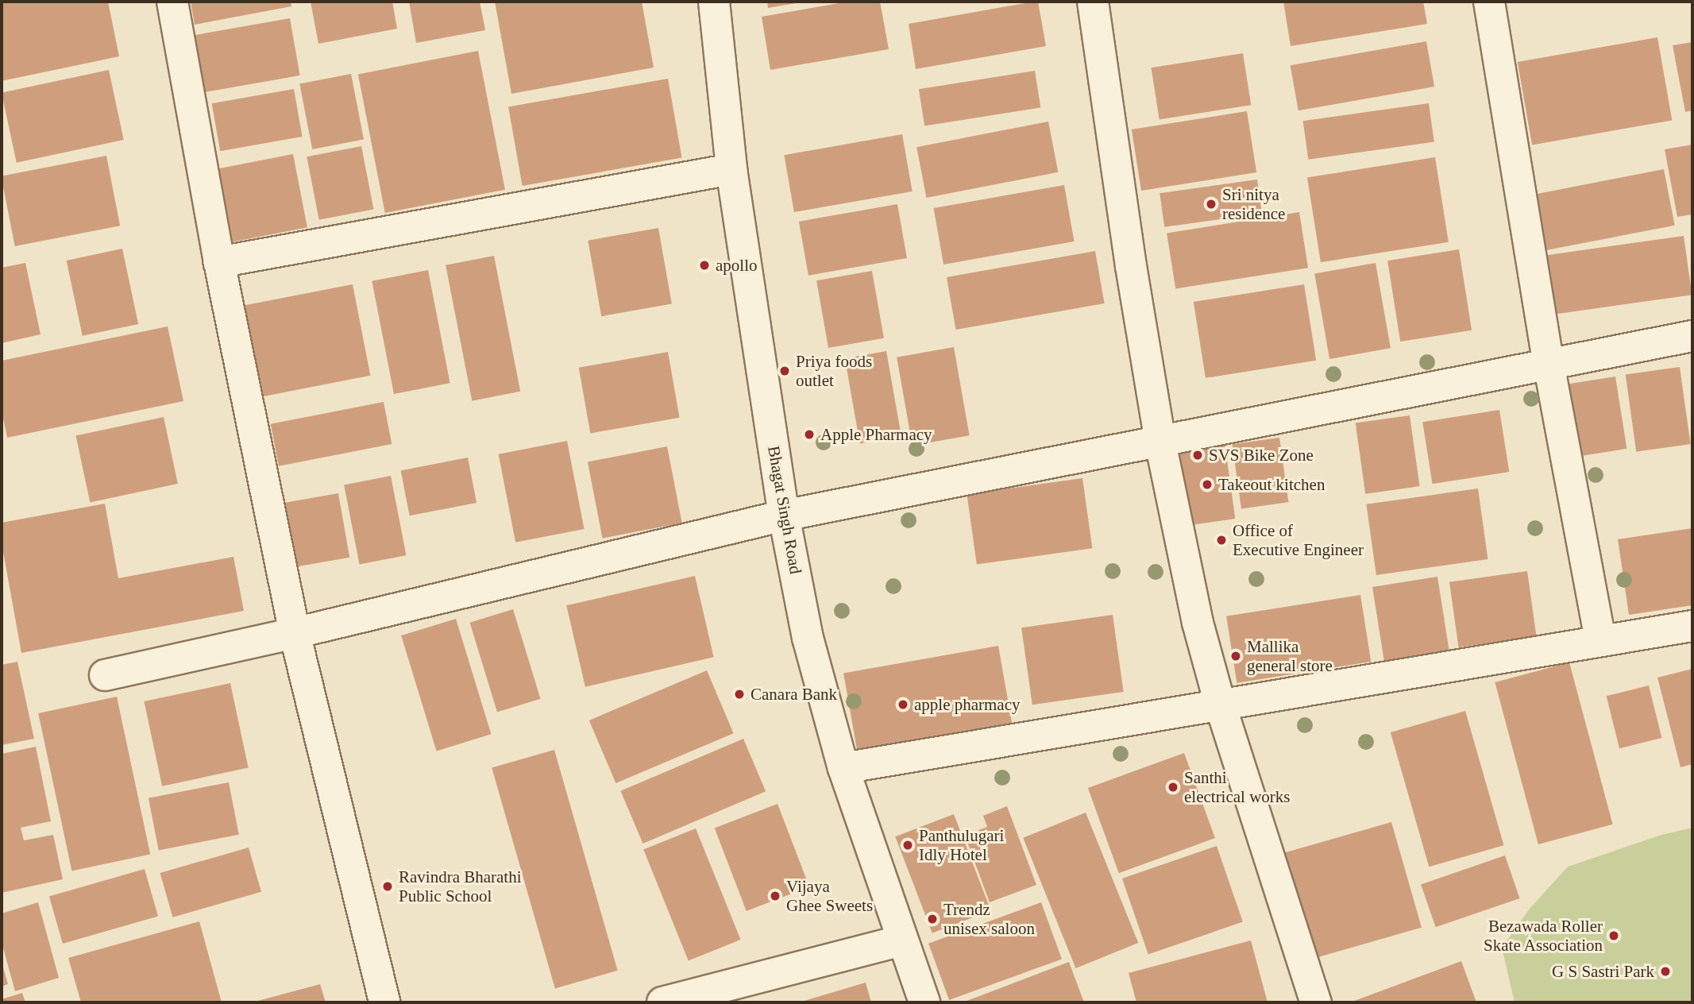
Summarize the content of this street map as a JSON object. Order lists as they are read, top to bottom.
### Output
{
  "streets": {
    "street": ["Bhagat Singh Road"]
  },
  "places": [
    "Sri nitya residence",
    "apollo",
    "Priya foods outlet",
    "Apple Pharmacy",
    "SVS Bike Zone",
    "Takeout kitchen",
    "Office of Executive Engineer",
    "Mallika general store",
    "Canara Bank",
    "apple pharmacy",
    "Santhi electrical works",
    "Panthulugari Idly Hotel",
    "Ravindra Bharathi Public School",
    "Vijaya Ghee Sweets",
    "Trendz unisex saloon",
    "Bezawada Roller Skate Association",
    "G S Sastri Park"
  ]
}
